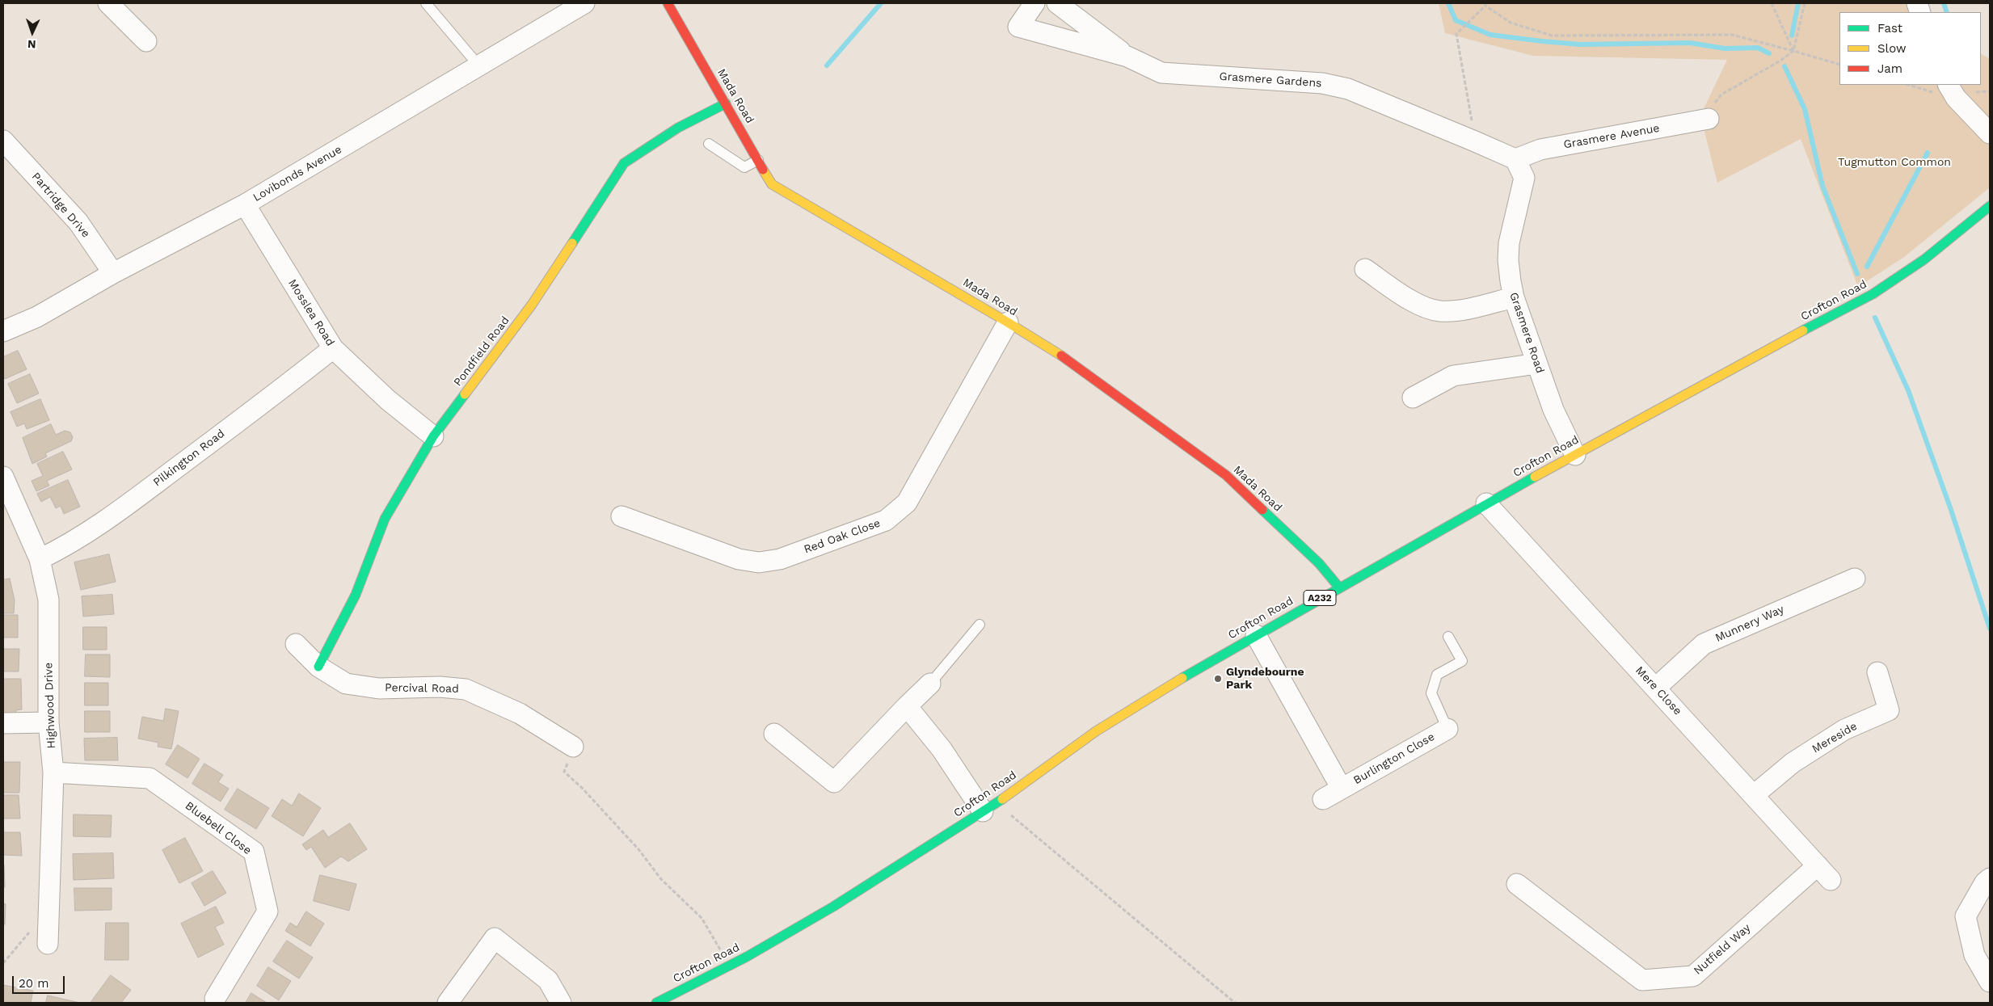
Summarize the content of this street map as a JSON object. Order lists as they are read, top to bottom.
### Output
{
  "streets": {
    "street": [
      "Grasmere Gardens",
      "Mada Road",
      "Grasmere Avenue",
      "Lovibonds Avenue",
      "Partridge Drive",
      "Crofton Road",
      "Mosslea Road",
      "Grasmere Road",
      "Pondfield Road",
      "Pilkington Road",
      "Red Oak Close",
      "A232",
      "Munnery Way",
      "Percival Road",
      "Mere Close",
      "Highwood Drive",
      "Mereside",
      "Burlington Close",
      "Bluebell Close",
      "Nutfield Way"
    ]
  },
  "crossings": [
    ["Grasmere Gardens", "Grasmere Avenue"],
    ["Grasmere Gardens", "Grasmere Road"],
    ["Mada Road", "Crofton Road"],
    ["Mada Road", "Pondfield Road"],
    ["Mada Road", "Red Oak Close"],
    ["Grasmere Avenue", "Grasmere Road"],
    ["Lovibonds Avenue", "Partridge Drive"],
    ["Lovibonds Avenue", "Mosslea Road"],
    ["Crofton Road", "Grasmere Road"],
    ["Crofton Road", "Mere Close"],
    ["Crofton Road", "Burlington Close"],
    ["Mosslea Road", "Pondfield Road"],
    ["Mosslea Road", "Pilkington Road"],
    ["Pondfield Road", "Percival Road"],
    ["Pilkington Road", "Highwood Drive"],
    ["Munnery Way", "Mere Close"],
    ["Mere Close", "Mereside"],
    ["Mere Close", "Nutfield Way"],
    ["Highwood Drive", "Bluebell Close"]
  ],
  "parks": ["Tugmutton Common"],
  "places": ["Glyndebourne Park"],
  "legend": ["Fast", "Slow", "Jam"],
  "scale_bar": "20 m",
  "north": "bottom"
}
